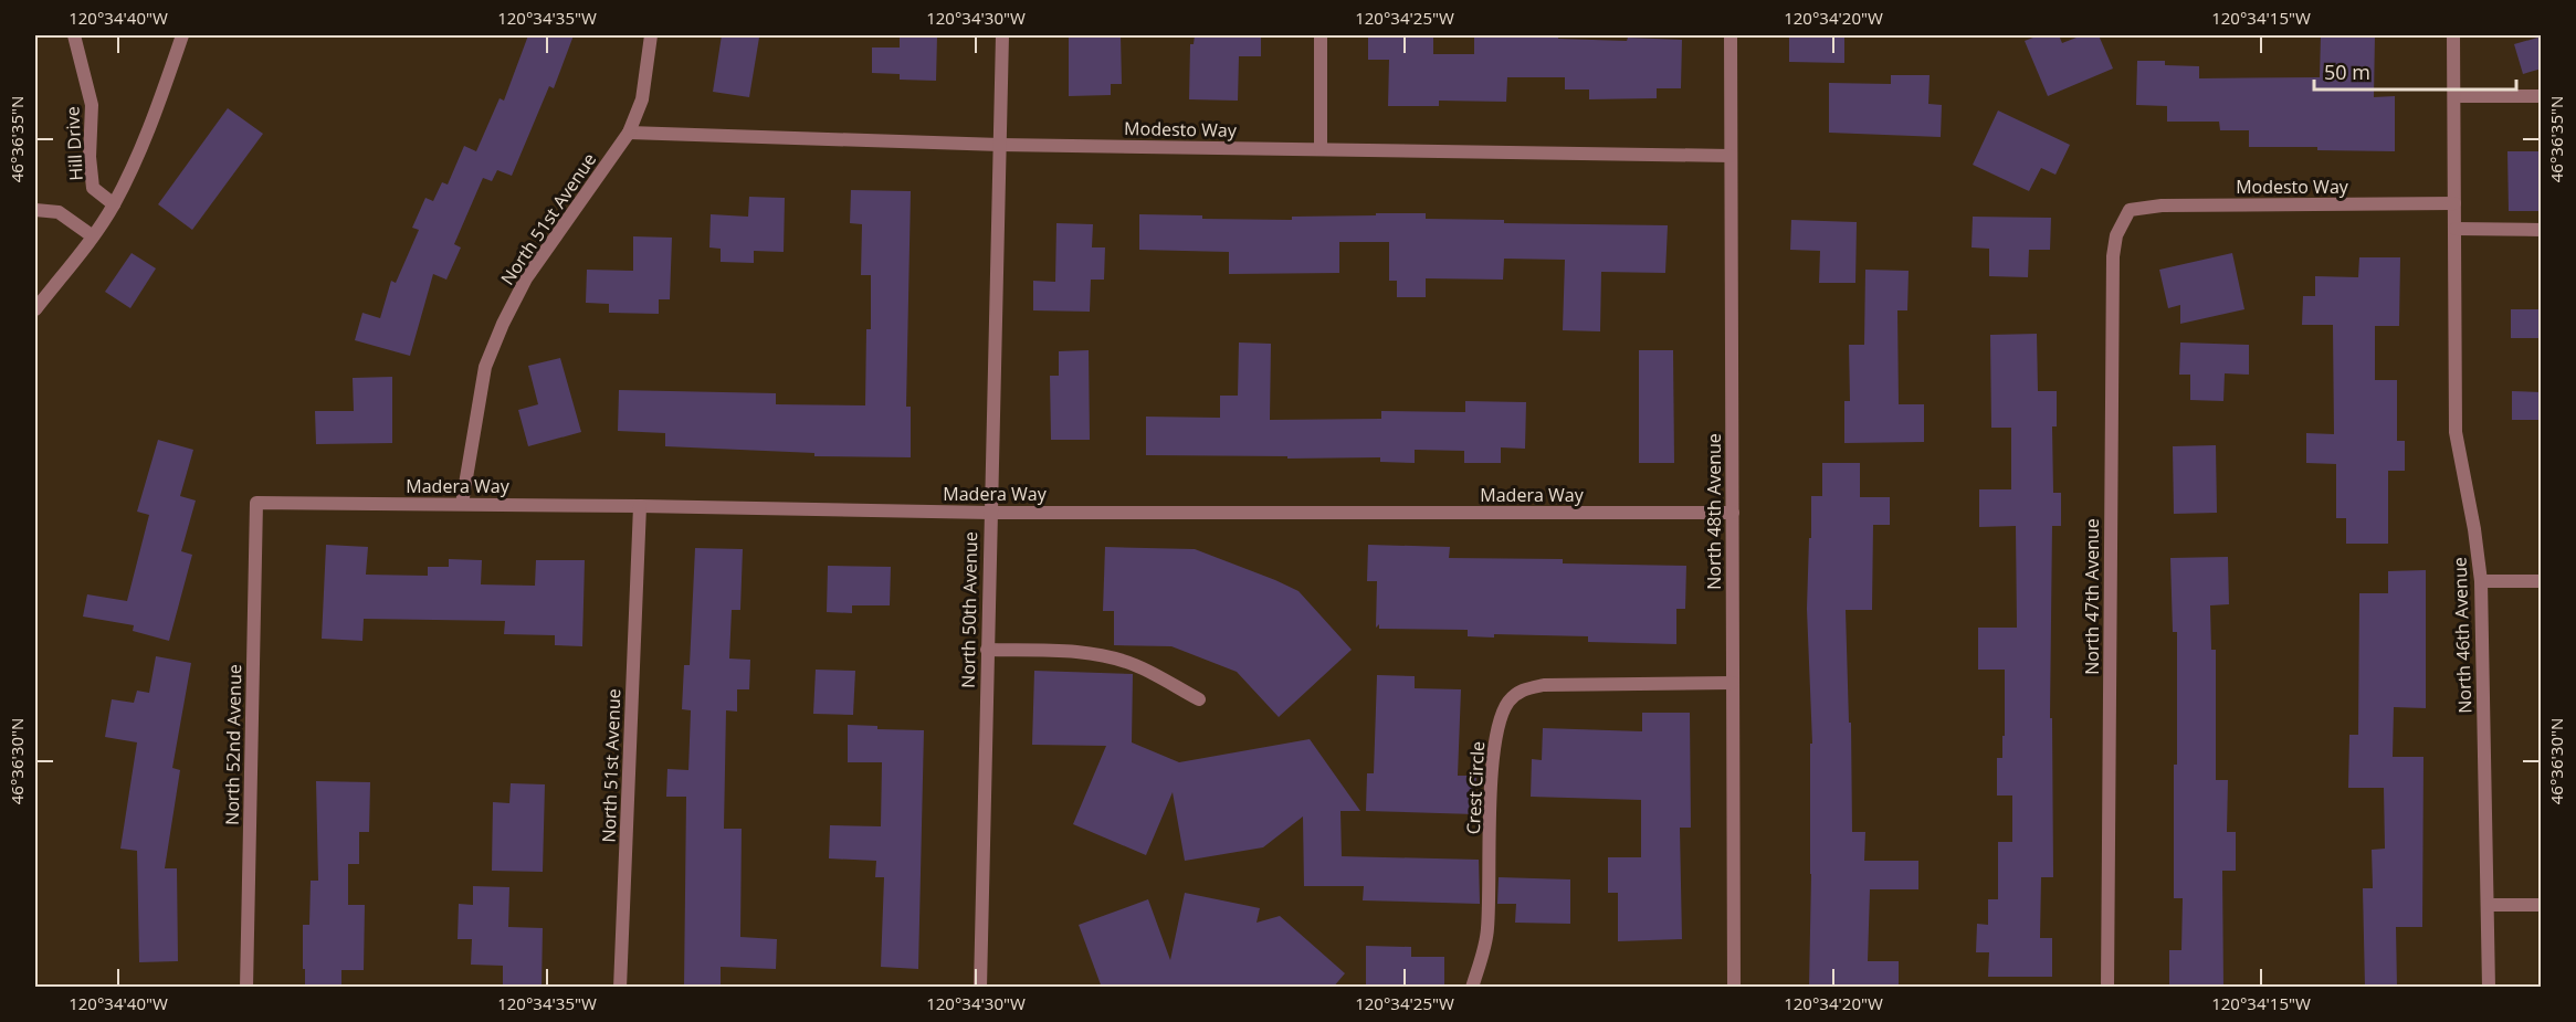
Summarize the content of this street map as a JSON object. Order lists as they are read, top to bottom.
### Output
{
  "streets": {
    "street": [
      "Modesto Way",
      "Hill Drive",
      "North 51st Avenue",
      "Madera Way",
      "North 48th Avenue",
      "North 47th Avenue",
      "North 50th Avenue",
      "North 46th Avenue",
      "North 52nd Avenue",
      "Crest Circle"
    ]
  },
  "crossings": [
    ["Modesto Way", "North 51st Avenue"],
    ["Modesto Way", "North 48th Avenue"],
    ["Modesto Way", "North 47th Avenue"],
    ["Modesto Way", "North 50th Avenue"],
    ["Modesto Way", "North 46th Avenue"],
    ["North 51st Avenue", "Madera Way"],
    ["Madera Way", "North 48th Avenue"],
    ["Madera Way", "North 50th Avenue"],
    ["Madera Way", "North 52nd Avenue"],
    ["North 48th Avenue", "Crest Circle"]
  ],
  "scale_bar": "50 m",
  "coordinates": [
    "120°34'40\"W",
    "120°34'35\"W",
    "120°34'30\"W",
    "120°34'25\"W",
    "120°34'20\"W",
    "120°34'15\"W",
    "46°36'35\"N",
    "46°36'30\"N"
  ]
}
